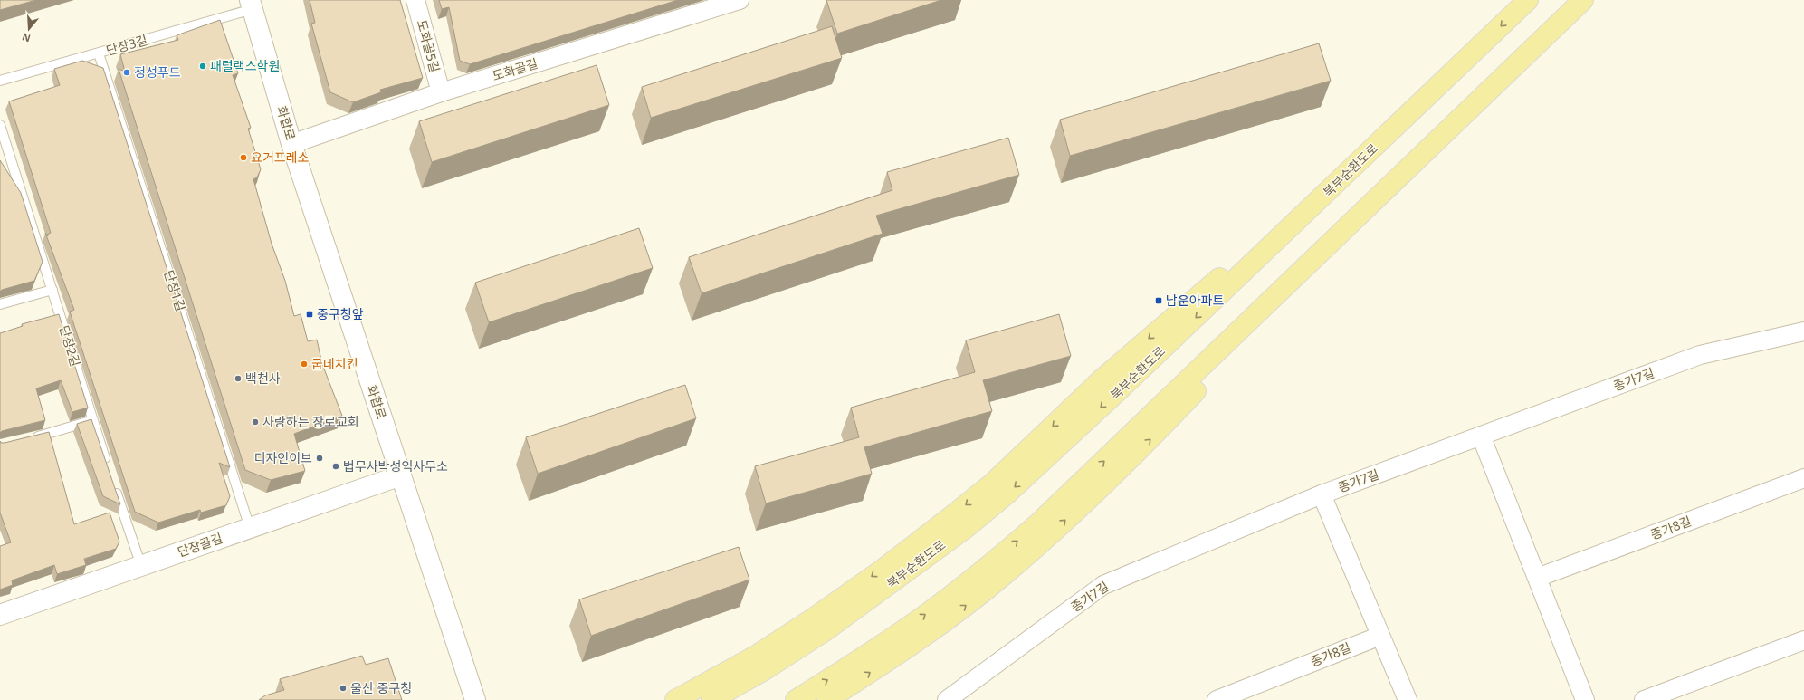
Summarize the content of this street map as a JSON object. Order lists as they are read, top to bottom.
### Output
{
  "streets": {
    "main road": ["화합로", "북부순환도로", "단장골길"],
    "street": [
      "도화골5길",
      "도화골길",
      "종가7길",
      "종가8길"
    ],
    "lane": ["단장3길", "단장1길", "단장2길"]
  },
  "crossings": [
    ["단장3길", "화합로"],
    ["단장3길", "단장1길"],
    ["도화골5길", "도화골길"],
    ["도화골길", "화합로"],
    ["화합로", "단장골길"],
    ["단장1길", "단장골길"]
  ],
  "places": {
    "other": [
      "패럴랙스학원",
      "정성푸드",
      "요거프레소",
      "굽네치킨",
      "백천사",
      "사랑하는 장로교회",
      "디자인이브",
      "법무사박성익사무소",
      "울산 중구청"
    ],
    "transit": ["남운아파트", "중구청앞"]
  },
  "north": "bottom"
}
